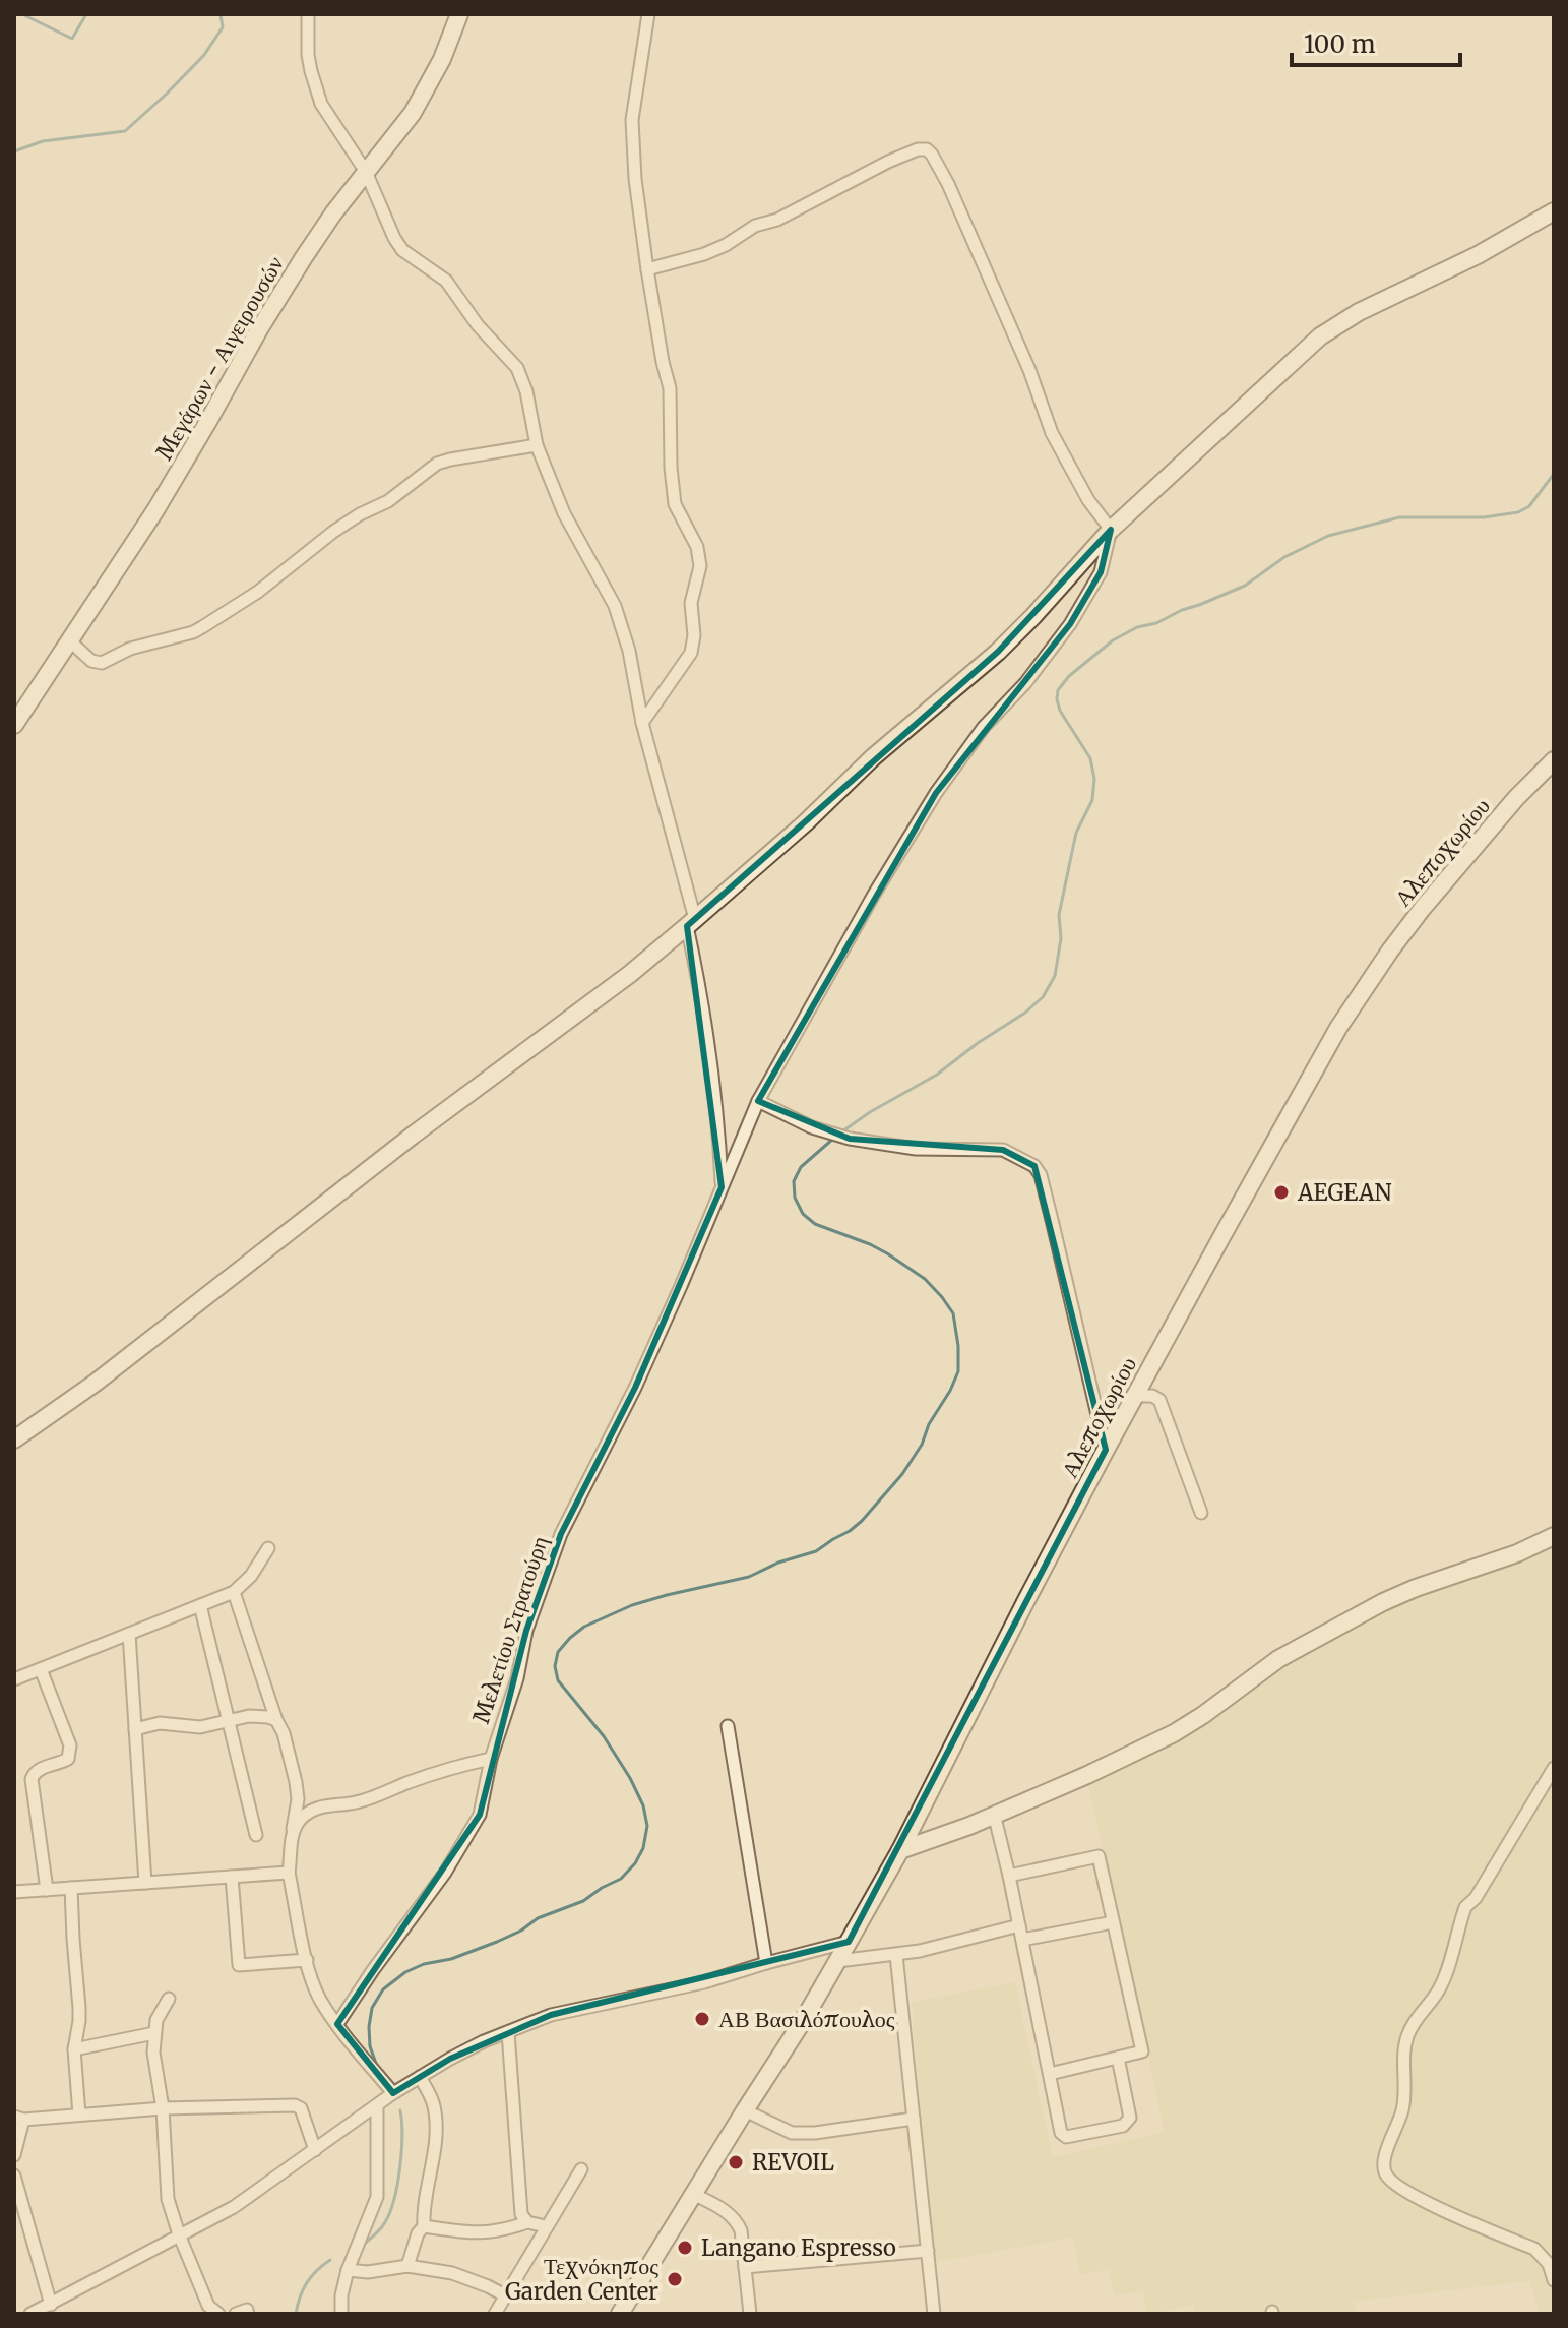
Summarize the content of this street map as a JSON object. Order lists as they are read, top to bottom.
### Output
{
  "streets": {
    "street": ["Μεγάρων - Αιγειρουσών", "Αλεποχωρίου", "Μελετίου Στρατούρη"]
  },
  "places": [
    "AEGEAN",
    "ΑΒ Βασιλόπουλος",
    "REVOIL",
    "Langano Espresso",
    "Τεχνόκηπος Garden Center"
  ],
  "scale_bar": "100 m"
}
